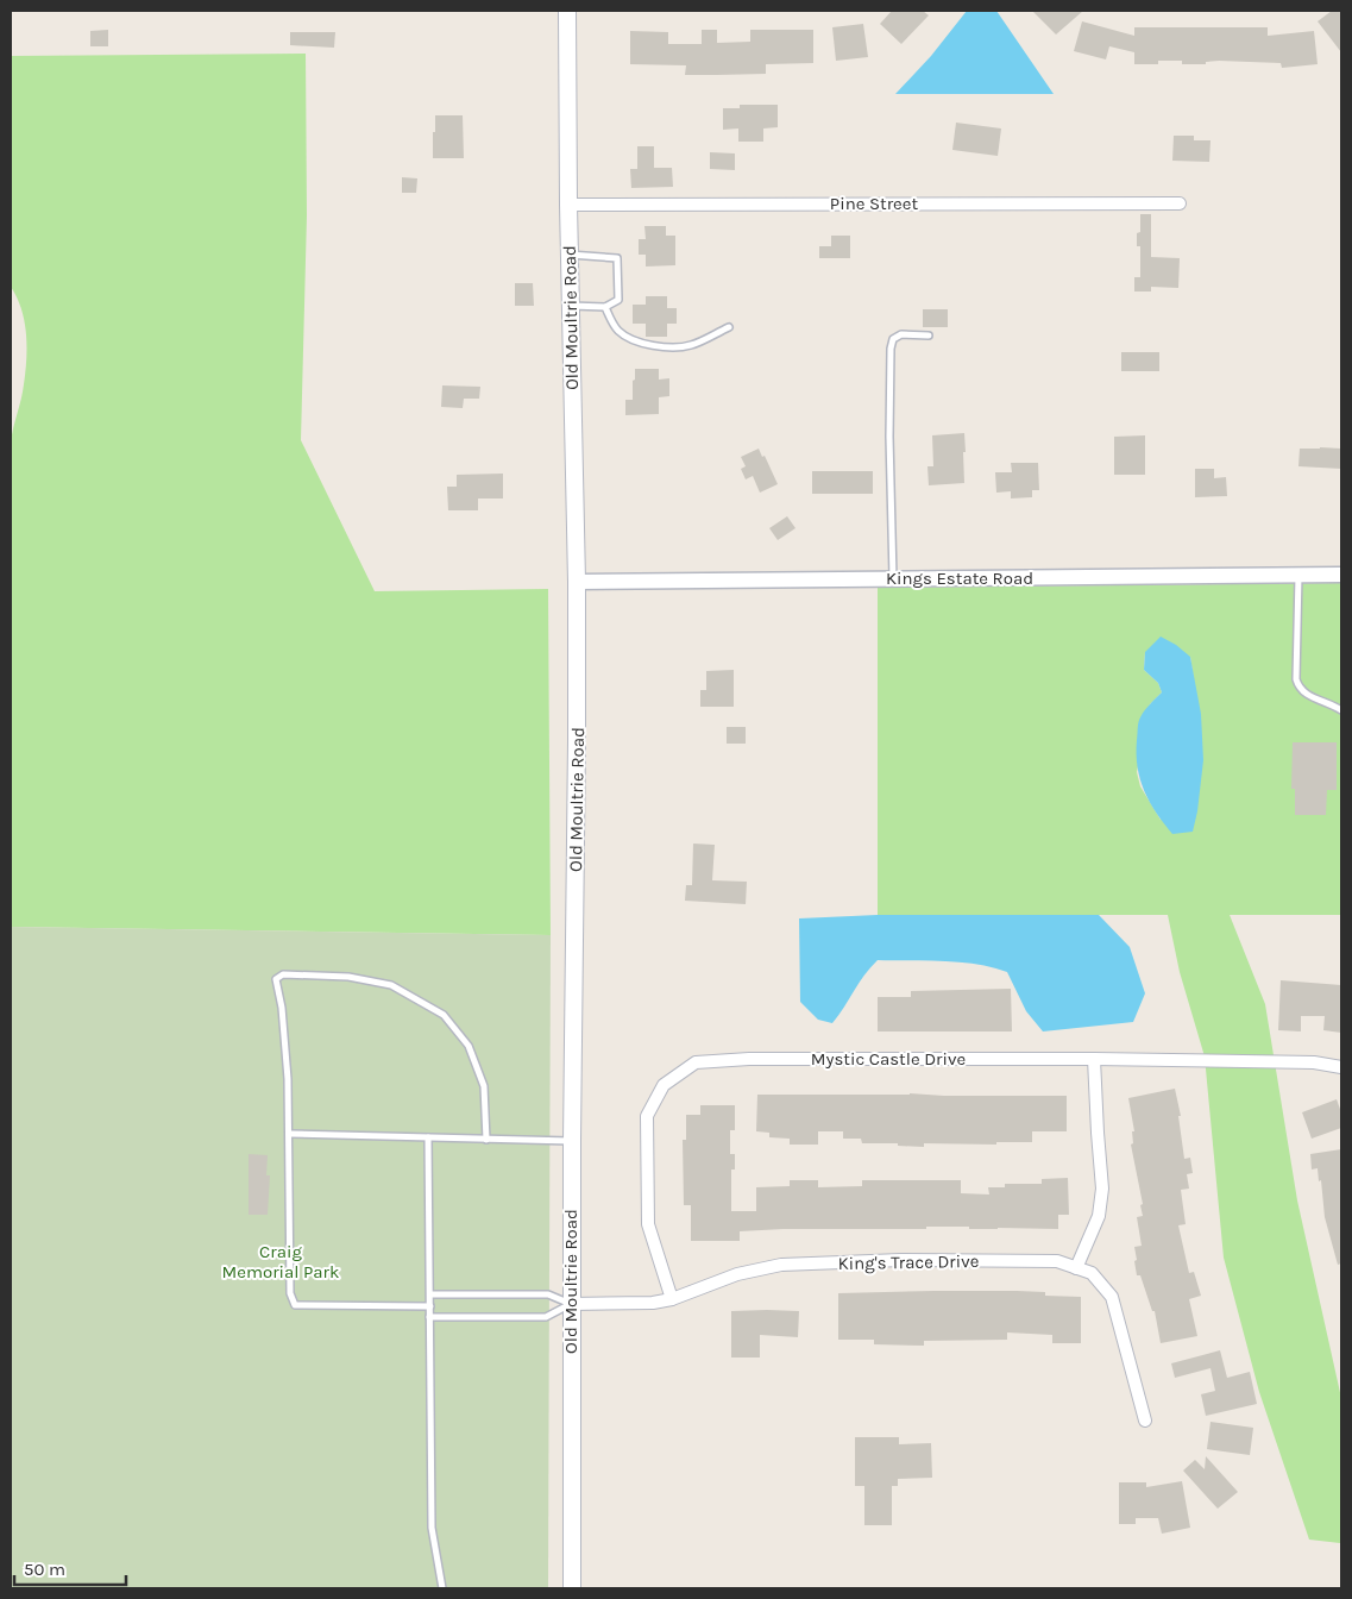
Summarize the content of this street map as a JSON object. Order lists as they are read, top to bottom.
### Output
{
  "streets": {
    "main road": ["Old Moultrie Road"],
    "street": [
      "Pine Street",
      "Kings Estate Road",
      "Mystic Castle Drive",
      "King's Trace Drive"
    ]
  },
  "crossings": [
    ["Pine Street", "Old Moultrie Road"],
    ["Old Moultrie Road", "Kings Estate Road"],
    ["Old Moultrie Road", "King's Trace Drive"],
    ["Mystic Castle Drive", "King's Trace Drive"]
  ],
  "parks": ["Craig Memorial Park"],
  "scale_bar": "50 m"
}
